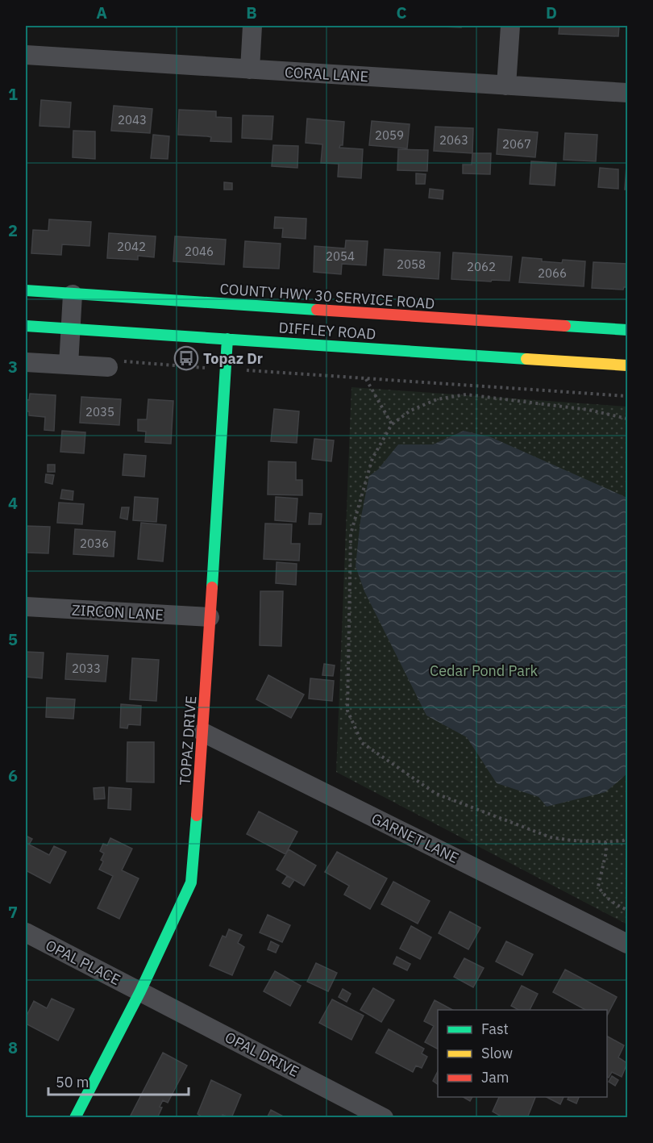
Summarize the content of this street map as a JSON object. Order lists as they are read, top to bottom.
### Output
{
  "streets": {
    "street": [
      "CORAL LANE",
      "COUNTY HWY 30 SERVICE ROAD",
      "DIFFLEY ROAD",
      "ZIRCON LANE",
      "TOPAZ DRIVE",
      "GARNET LANE",
      "OPAL PLACE",
      "OPAL DRIVE"
    ]
  },
  "crossings": [
    ["DIFFLEY ROAD", "TOPAZ DRIVE"],
    ["ZIRCON LANE", "TOPAZ DRIVE"],
    ["TOPAZ DRIVE", "GARNET LANE"],
    ["TOPAZ DRIVE", "OPAL PLACE"],
    ["TOPAZ DRIVE", "OPAL DRIVE"],
    ["OPAL PLACE", "OPAL DRIVE"]
  ],
  "parks": ["Cedar Pond Park"],
  "places": {
    "bus stop": ["Topaz Dr"]
  },
  "house_numbers": [
    "2043",
    "2059",
    "2063",
    "2067",
    "2042",
    "2046",
    "2054",
    "2058",
    "2062",
    "2066",
    "2035",
    "2036",
    "2033"
  ],
  "legend": ["Fast", "Slow", "Jam"],
  "scale_bar": "50 m",
  "grid": {
    "columns": [
      "A",
      "B",
      "C",
      "D"
    ],
    "rows": [
      "1",
      "2",
      "3",
      "4",
      "5",
      "6",
      "7",
      "8"
    ]
  }
}
